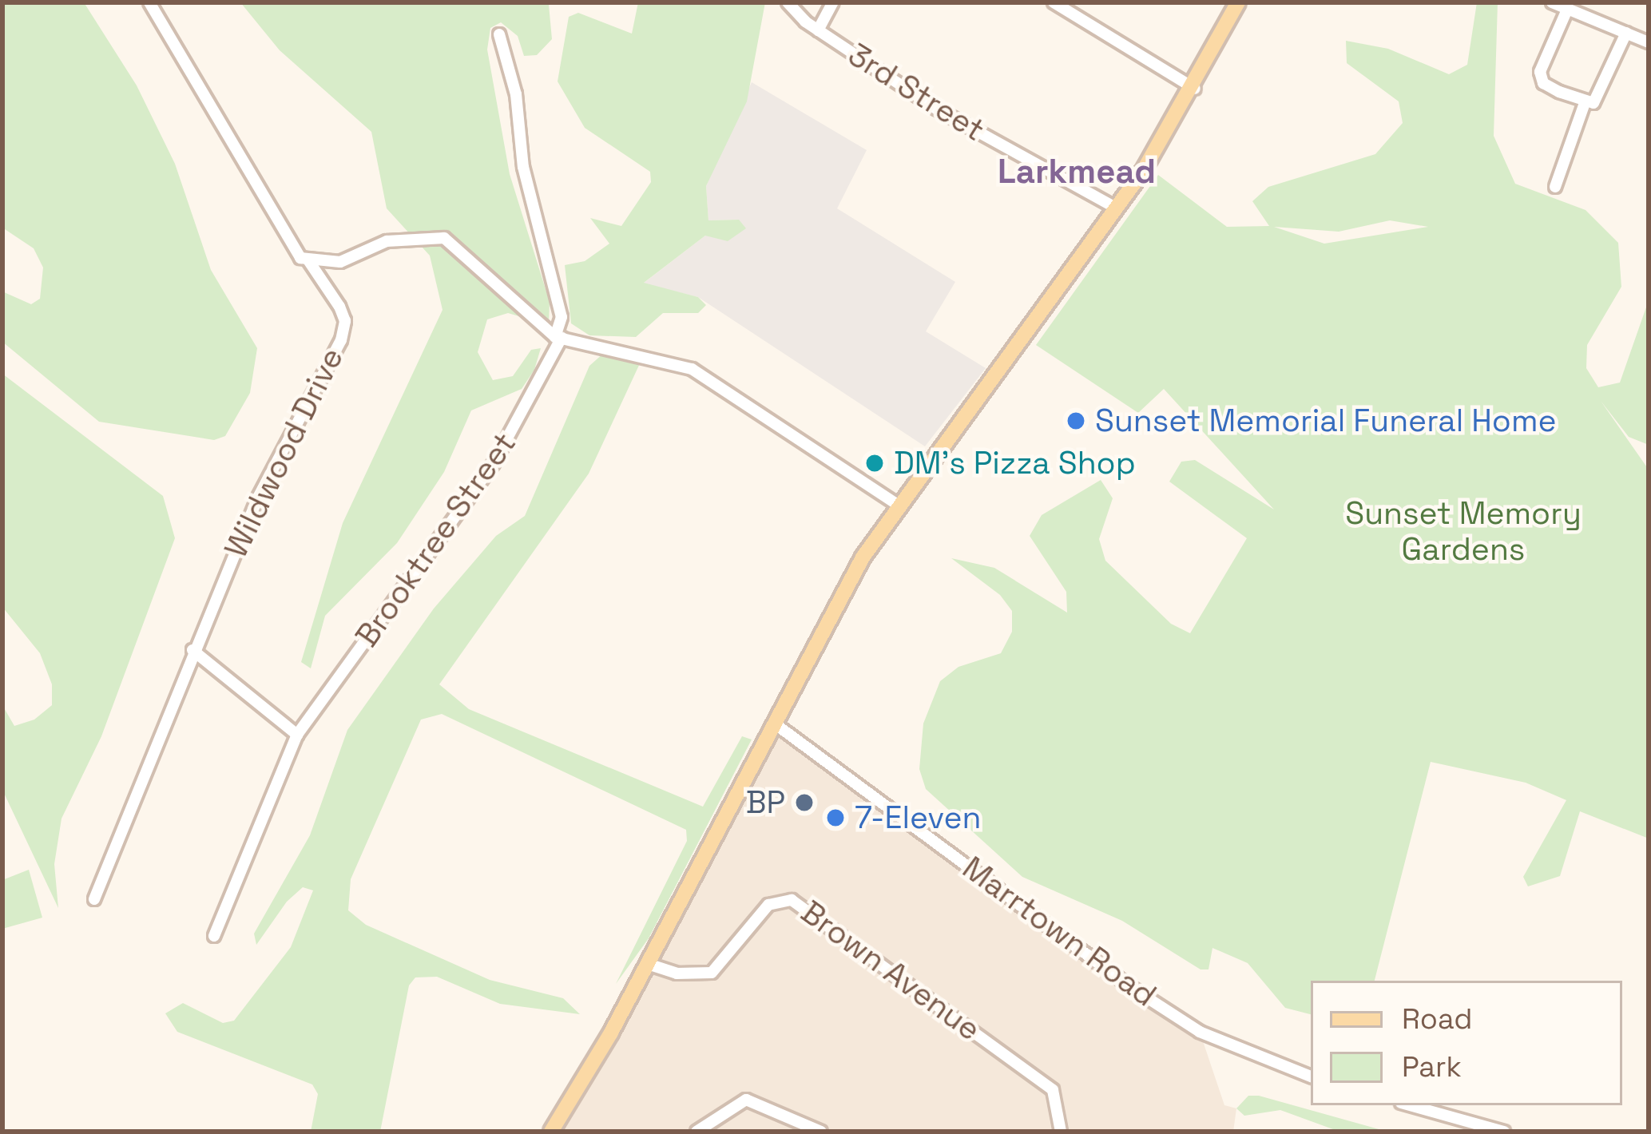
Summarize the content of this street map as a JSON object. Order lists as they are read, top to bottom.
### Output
{
  "streets": {
    "street": [
      "3rd Street",
      "Wildwood Drive",
      "Brooktree Street",
      "Marrtown Road",
      "Brown Avenue"
    ]
  },
  "districts": ["Larkmead"],
  "parks": ["Sunset Memory Gardens"],
  "places": [
    "Sunset Memorial Funeral Home",
    "DM's Pizza Shop",
    "BP",
    "7-Eleven"
  ],
  "legend": ["Road", "Park"]
}
